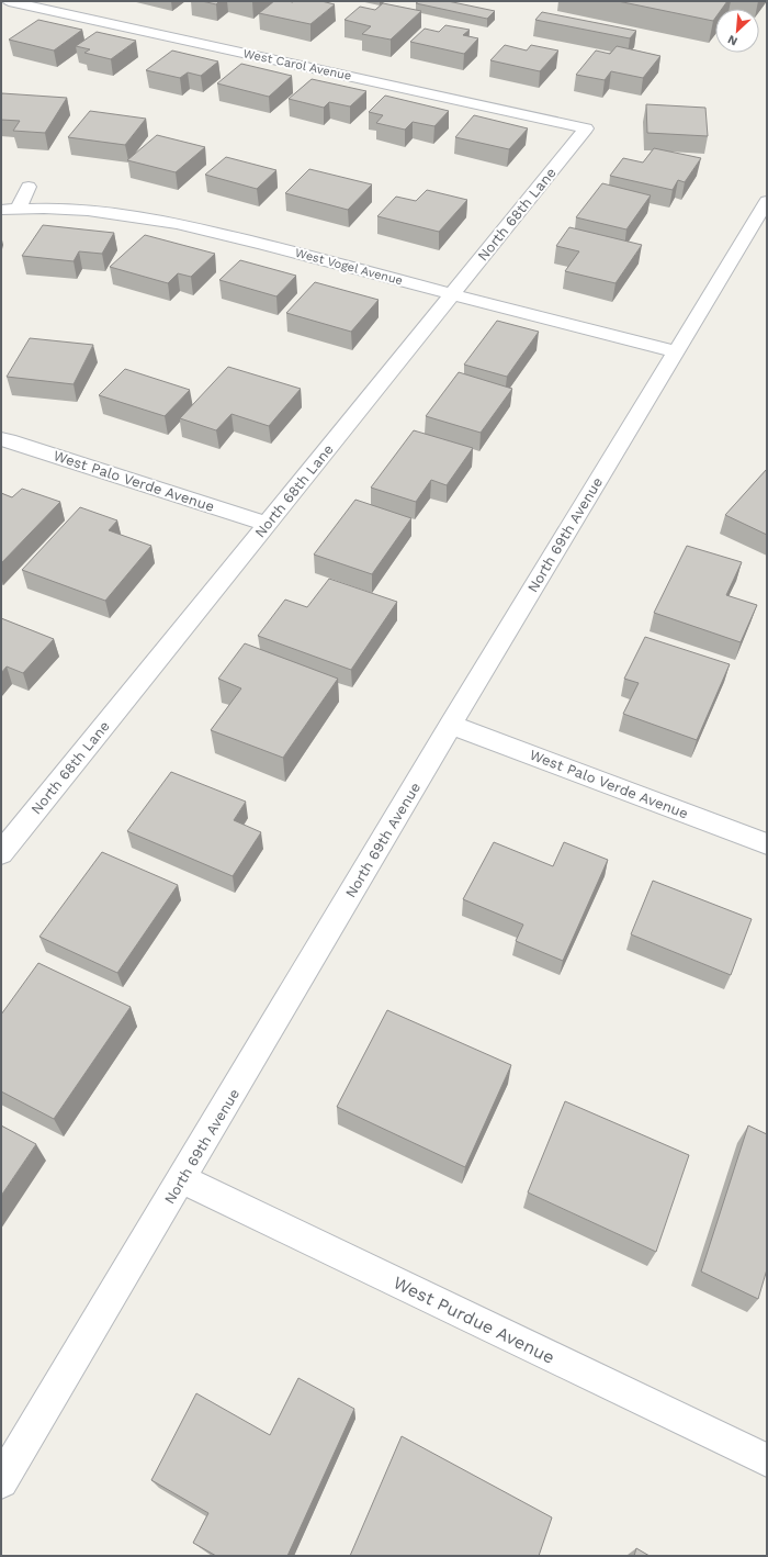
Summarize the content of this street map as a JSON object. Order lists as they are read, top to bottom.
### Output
{
  "streets": {
    "street": [
      "West Carol Avenue",
      "North 68th Lane",
      "West Vogel Avenue",
      "West Palo Verde Avenue",
      "North 69th Avenue",
      "West Purdue Avenue"
    ]
  },
  "crossings": [
    ["West Carol Avenue", "North 68th Lane"],
    ["North 68th Lane", "West Vogel Avenue"],
    ["North 68th Lane", "West Palo Verde Avenue"],
    ["West Vogel Avenue", "North 69th Avenue"],
    ["West Palo Verde Avenue", "North 69th Avenue"],
    ["North 69th Avenue", "West Purdue Avenue"]
  ],
  "north": "bottom left"
}
